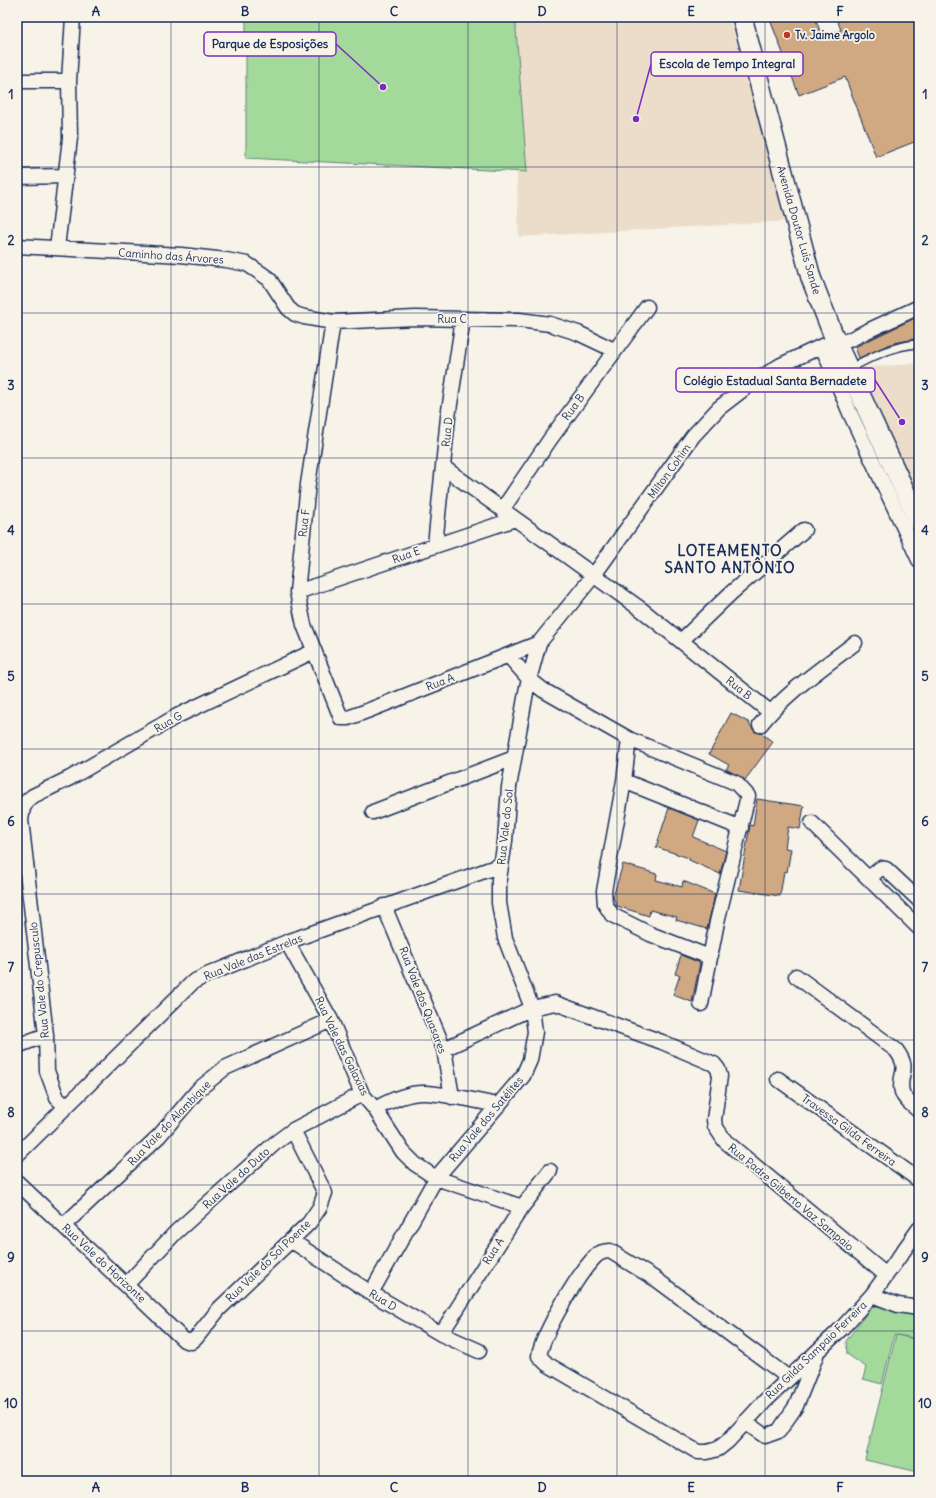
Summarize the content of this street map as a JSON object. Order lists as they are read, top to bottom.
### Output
{
  "streets": {
    "street": [
      "Avenida Doutor Luís Sande",
      "Caminho das Árvores",
      "Rua C",
      "Rua B",
      "Rua D",
      "Milton Cohim",
      "Rua F",
      "Rua E",
      "Rua A",
      "Rua G",
      "Rua Vale do Sol",
      "Rua Vale das Estrelas",
      "Rua Vale do Crepusculo",
      "Rua Vale dos Quasares",
      "Rua Vale das Galaxias",
      "Rua Vale dos Satélites",
      "Rua Vale do Alambique",
      "Travessa Gilda Ferreira",
      "Rua Vale do Duto",
      "Rua Padre Gilberto Vaz Sampaio",
      "Rua Vale do Sol Poente",
      "Rua Vale do Horizonte",
      "Rua Gilda Sampaio Ferreira"
    ]
  },
  "crossings": [
    ["Avenida Doutor Luís Sande", "Milton Cohim"],
    ["Caminho das Árvores", "Rua C"],
    ["Rua C", "Rua B"],
    ["Rua C", "Rua D"],
    ["Rua C", "Rua F"],
    ["Rua B", "Rua D"],
    ["Rua B", "Milton Cohim"],
    ["Rua B", "Rua E"],
    ["Rua D", "Rua E"],
    ["Rua D", "Rua A"],
    ["Rua D", "Rua Vale do Sol Poente"],
    ["Milton Cohim", "Rua A"],
    ["Milton Cohim", "Rua Vale do Sol"],
    ["Rua F", "Rua E"],
    ["Rua F", "Rua A"],
    ["Rua F", "Rua G"],
    ["Rua A", "Rua Vale do Sol"],
    ["Rua G", "Rua Vale do Crepusculo"],
    ["Rua Vale do Sol", "Rua Vale das Estrelas"],
    ["Rua Vale do Sol", "Rua Vale dos Satélites"],
    ["Rua Vale do Sol", "Rua Padre Gilberto Vaz Sampaio"],
    ["Rua Vale das Estrelas", "Rua Vale do Crepusculo"],
    ["Rua Vale das Estrelas", "Rua Vale dos Quasares"],
    ["Rua Vale das Estrelas", "Rua Vale das Galaxias"],
    ["Rua Vale dos Quasares", "Rua Padre Gilberto Vaz Sampaio"],
    ["Rua Vale das Galaxias", "Rua Vale dos Satélites"],
    ["Rua Vale das Galaxias", "Rua Vale do Alambique"],
    ["Rua Vale das Galaxias", "Rua Vale do Duto"],
    ["Rua Vale dos Satélites", "Rua Padre Gilberto Vaz Sampaio"],
    ["Rua Vale do Alambique", "Rua Vale do Horizonte"],
    ["Rua Vale do Duto", "Rua Vale do Sol Poente"],
    ["Rua Vale do Duto", "Rua Vale do Horizonte"],
    ["Rua Padre Gilberto Vaz Sampaio", "Rua Gilda Sampaio Ferreira"],
    ["Rua Vale do Sol Poente", "Rua Vale do Horizonte"]
  ],
  "districts": ["LOTEAMENTO SANTO ANTÔNIO"],
  "places": [
    "Tv. Jaime Argolo",
    "Parque de Esposições",
    "Escola de Tempo Integral",
    "Colégio Estadual Santa Bernadete"
  ],
  "grid": {
    "columns": [
      "A",
      "B",
      "C",
      "D",
      "E",
      "F"
    ],
    "rows": [
      "1",
      "2",
      "3",
      "4",
      "5",
      "6",
      "7",
      "8",
      "9",
      "10"
    ]
  }
}
